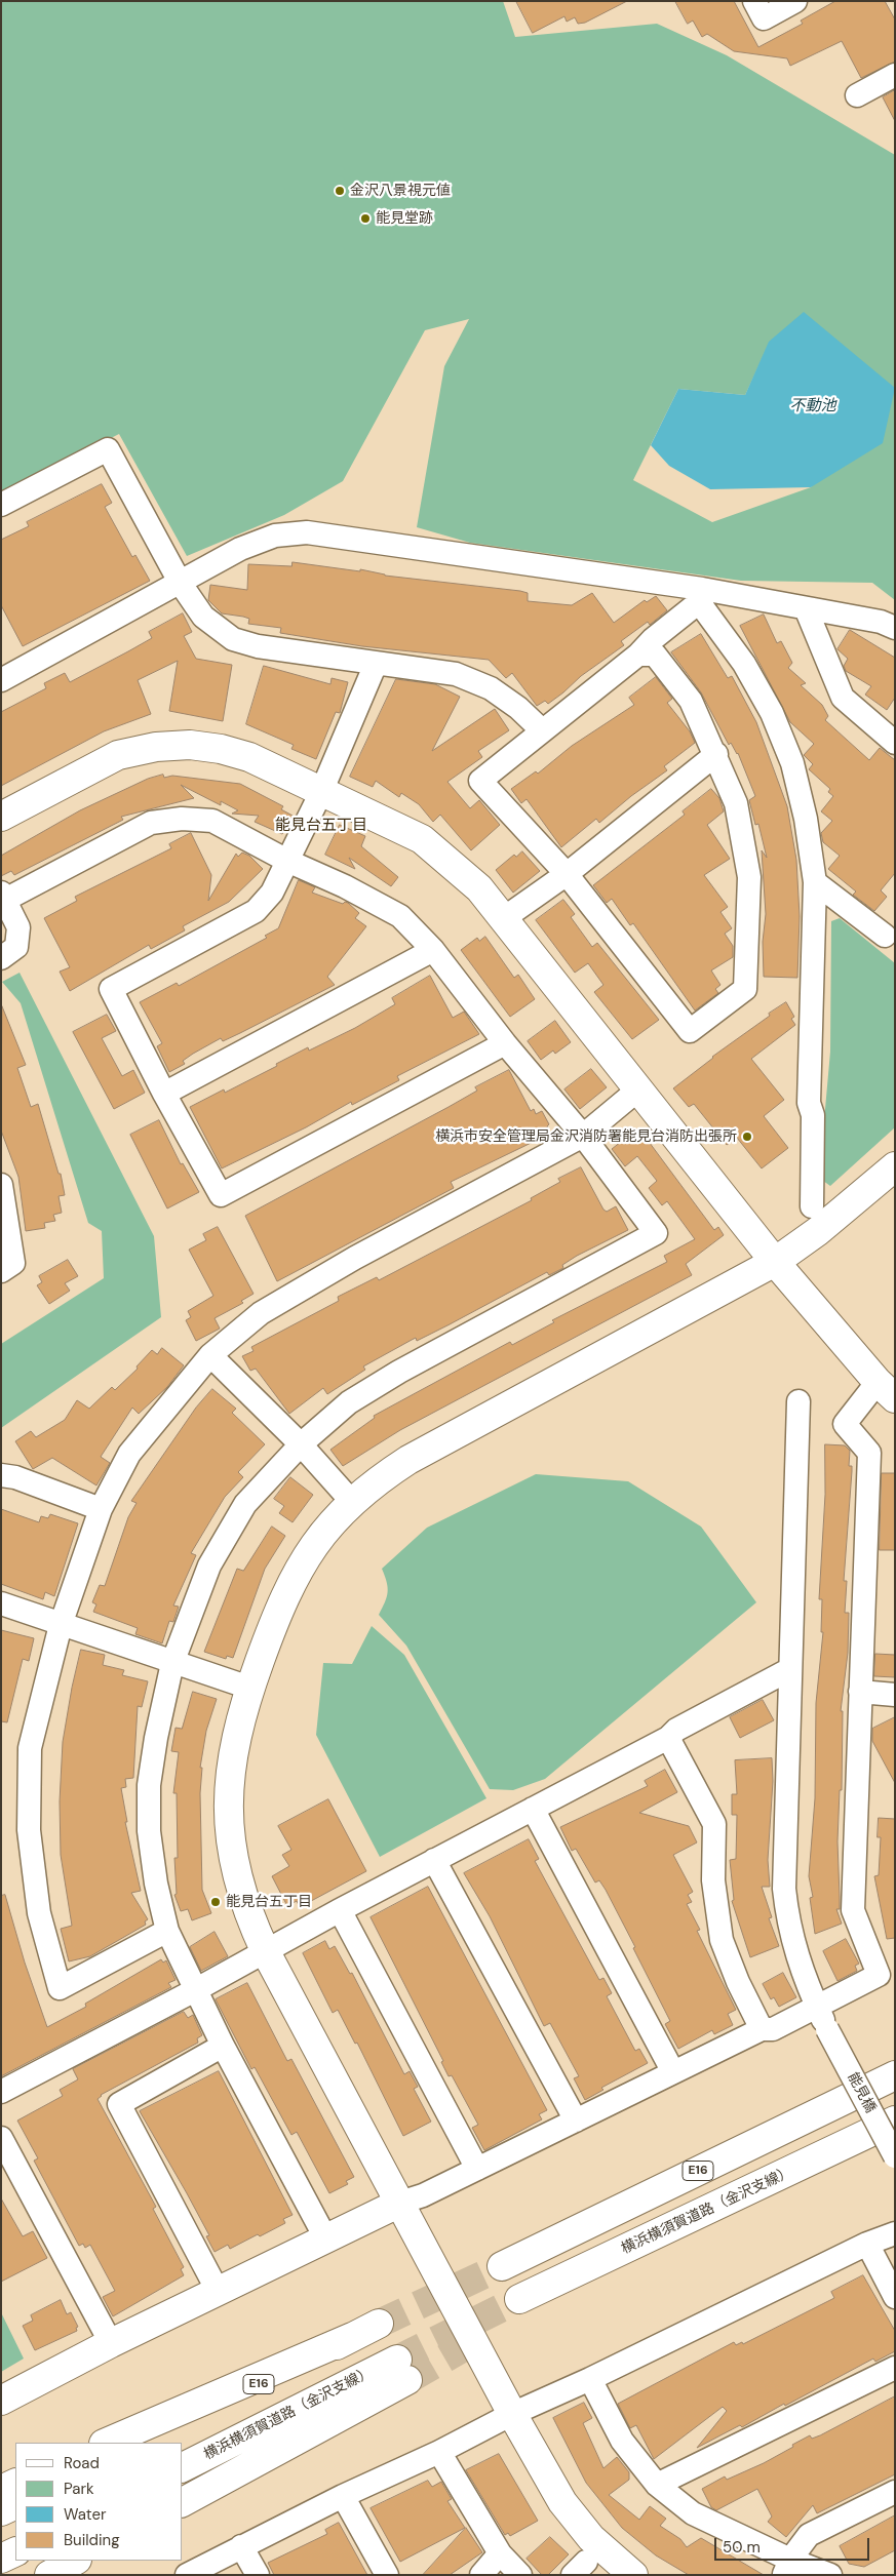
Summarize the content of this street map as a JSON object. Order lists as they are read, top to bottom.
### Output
{
  "streets": {
    "main road": ["E16", "横浜横須賀道路（金沢支線）"],
    "street": ["能見橋"]
  },
  "districts": ["能見台五丁目"],
  "water": ["不動池"],
  "places": [
    "金沢八景視元値",
    "能見堂跡",
    "横浜市安全管理局金沢消防署能見台消防出張所",
    "能見台五丁目"
  ],
  "legend": [
    "Road",
    "Park",
    "Water",
    "Building"
  ],
  "scale_bar": "50 m"
}
